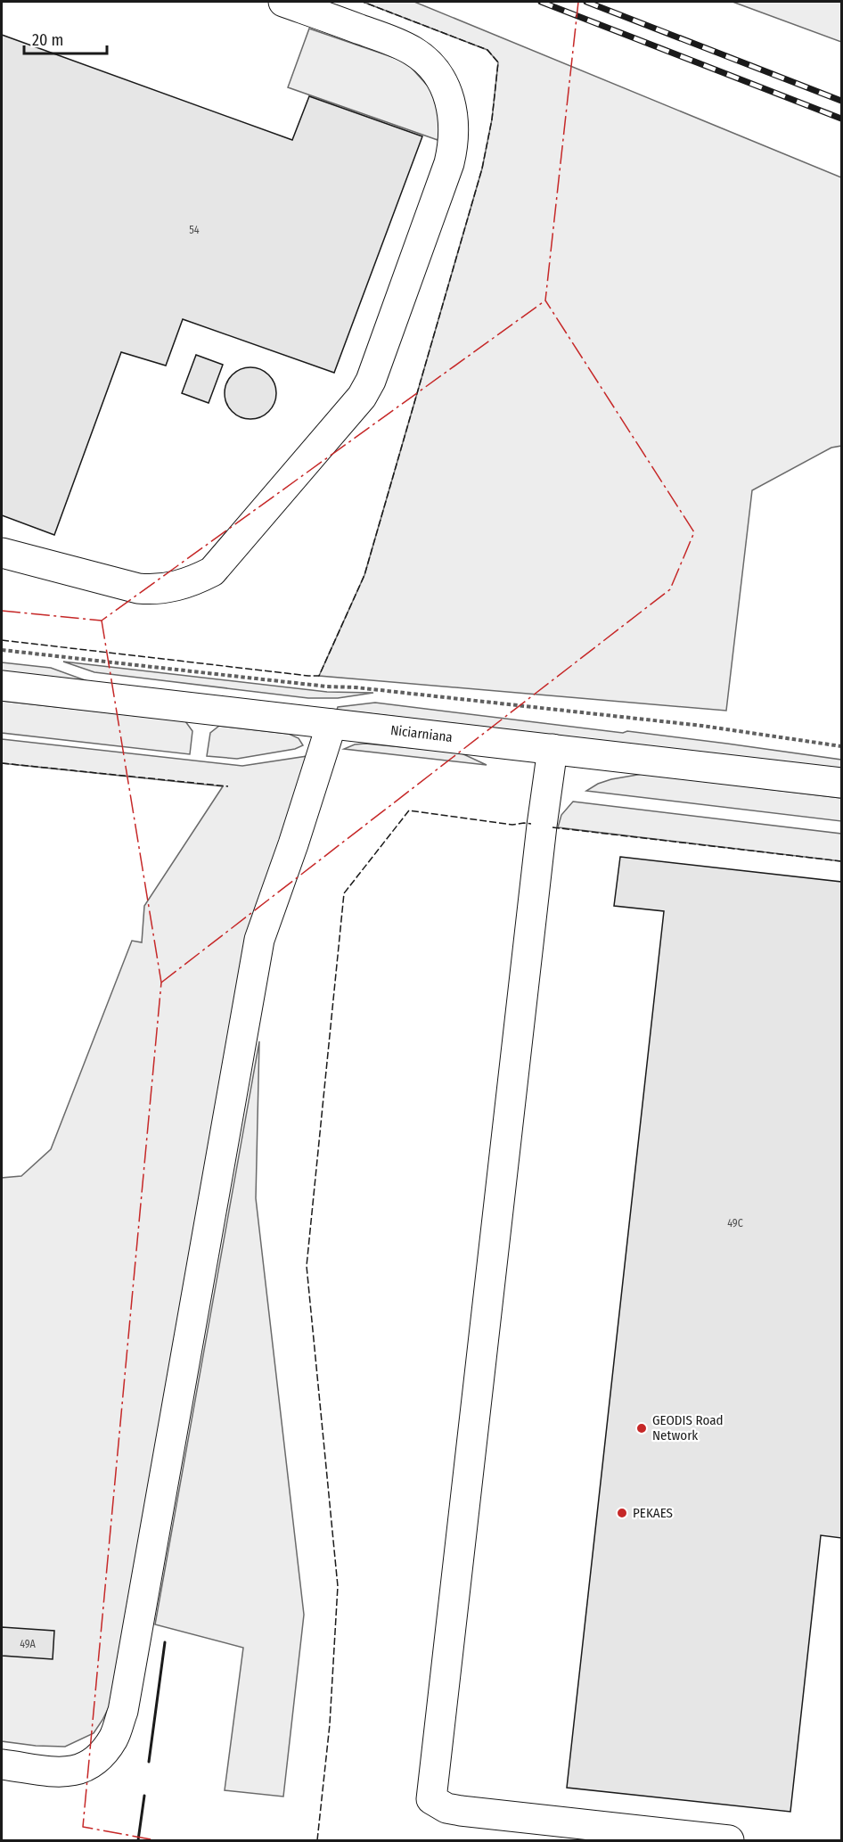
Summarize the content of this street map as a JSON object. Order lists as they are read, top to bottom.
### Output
{
  "streets": {
    "street": ["Niciarniana"]
  },
  "places": ["GEODIS Road Network", "PEKAES"],
  "house_numbers": ["54", "49C", "49A"],
  "scale_bar": "20 m"
}
